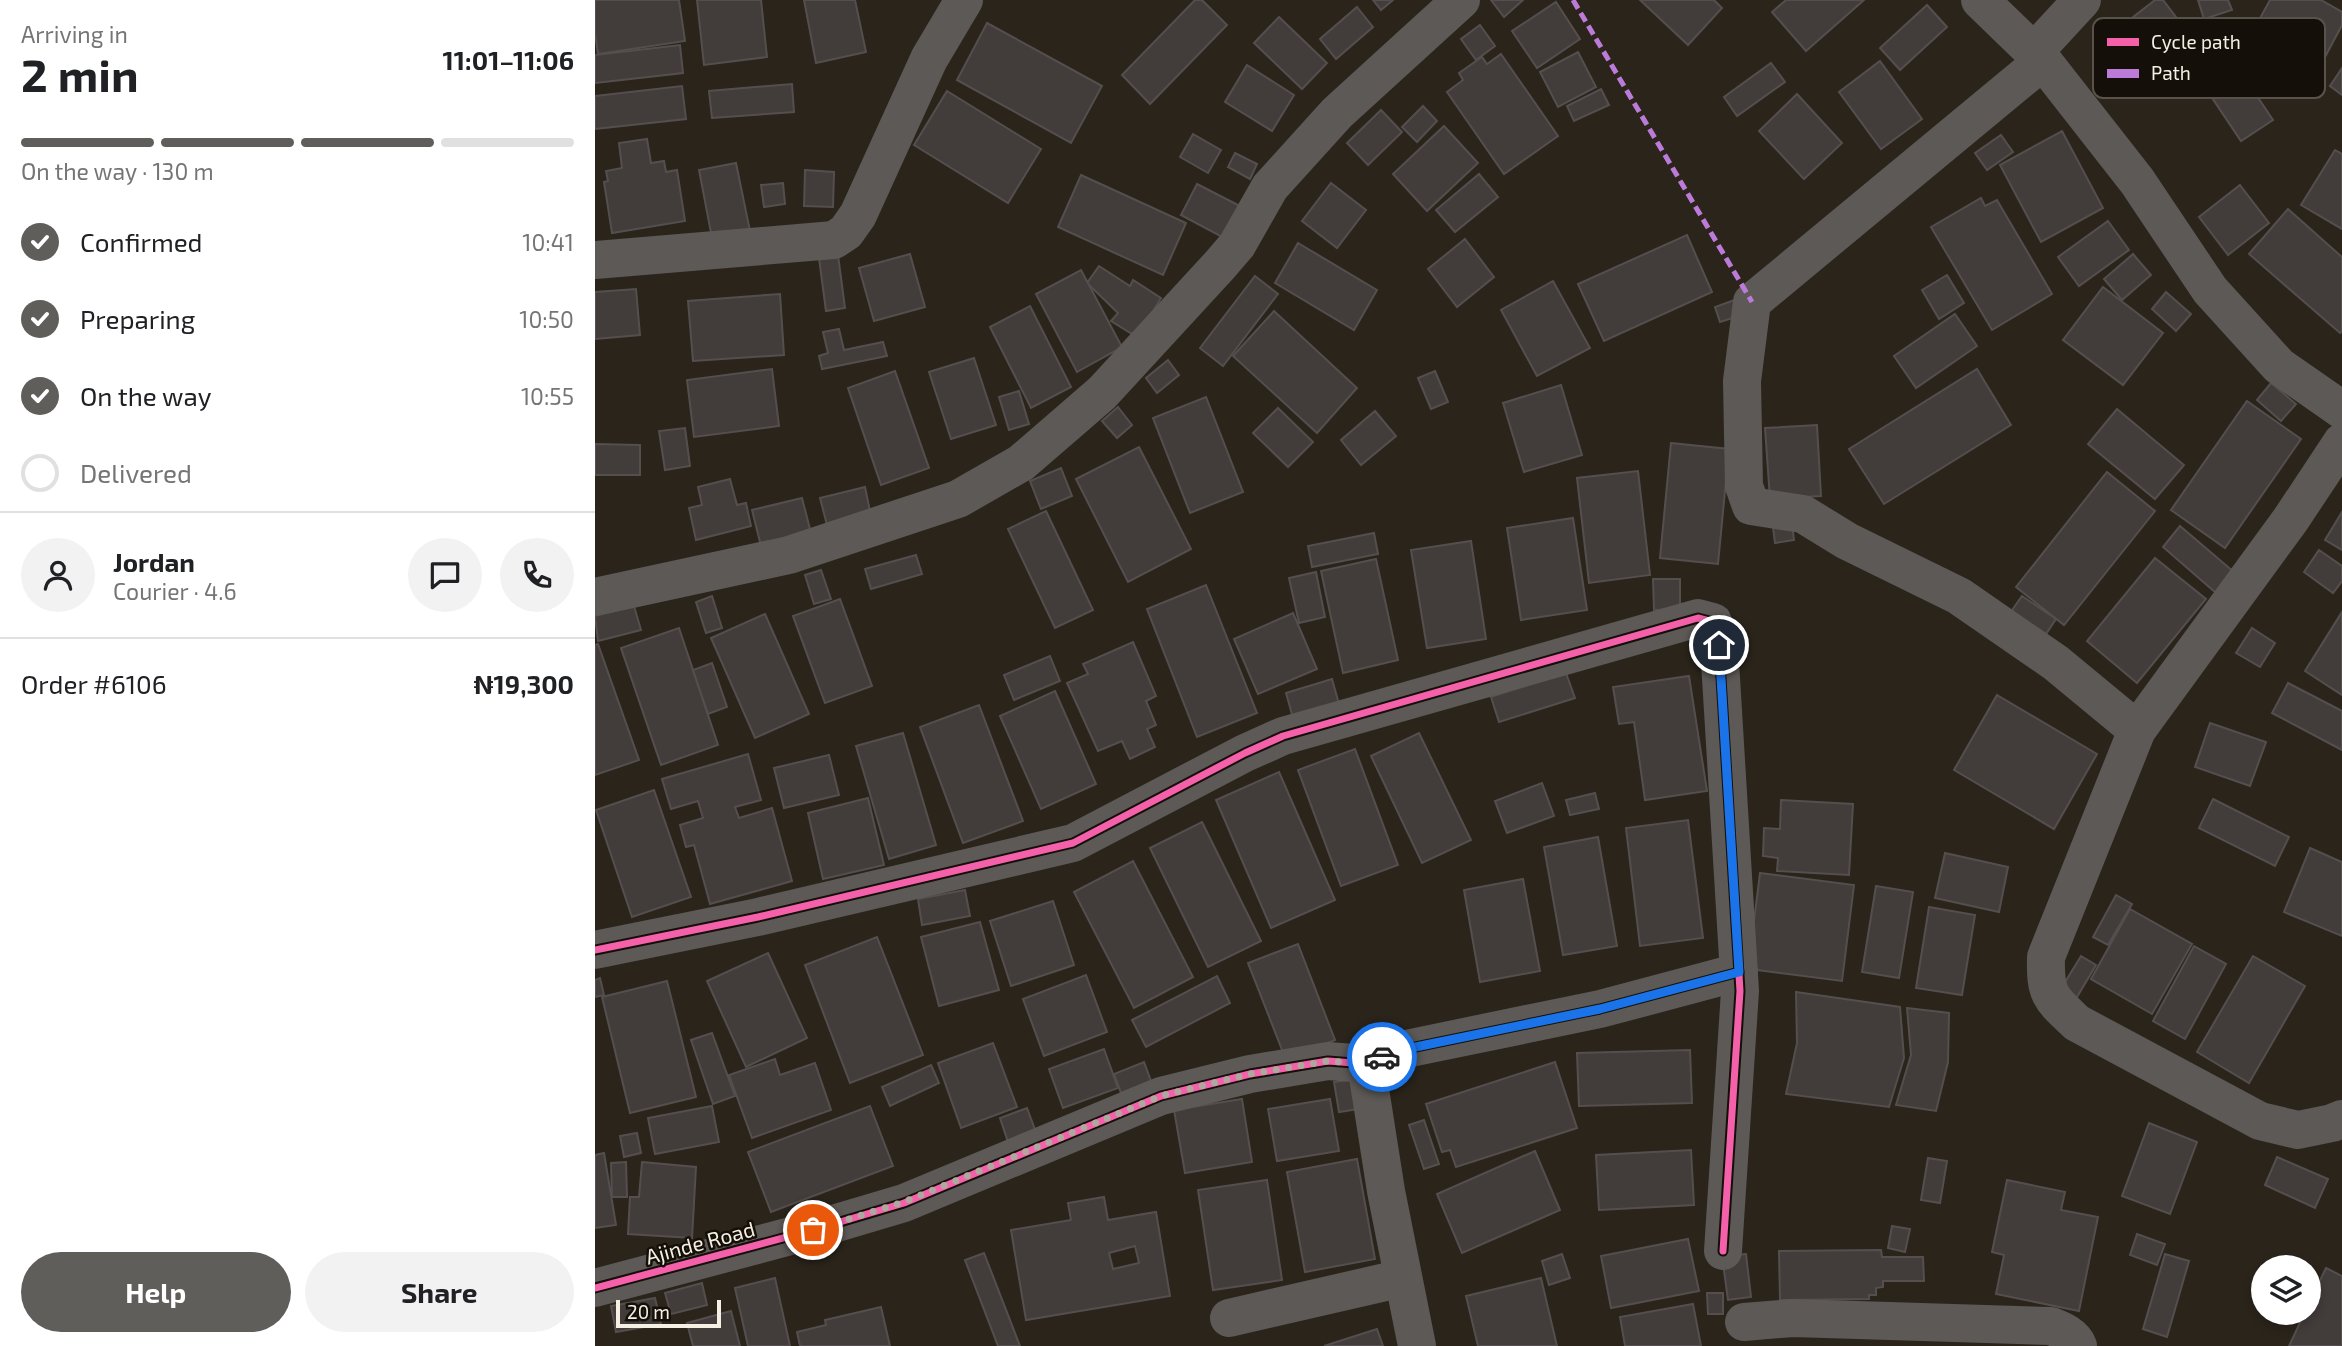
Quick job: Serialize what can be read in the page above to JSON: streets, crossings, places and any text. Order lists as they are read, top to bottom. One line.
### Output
{"streets":{"street":["Ajinde Road"]},"legend":["Cycle path","Path"],"scale_bar":"20 m","page":{"heading":["2 min","Arriving in","11:01–11:06"],"panel":["Jordan","Courier · 4.6","Order #6106","₦19,300"],"bar":"On the way · 130 m","list":[["Confirmed","10:41"],["Preparing","10:50"],["On the way","10:55"],"Delivered"],"buttons":["Help","Share"],"scale":"20 m"}}
